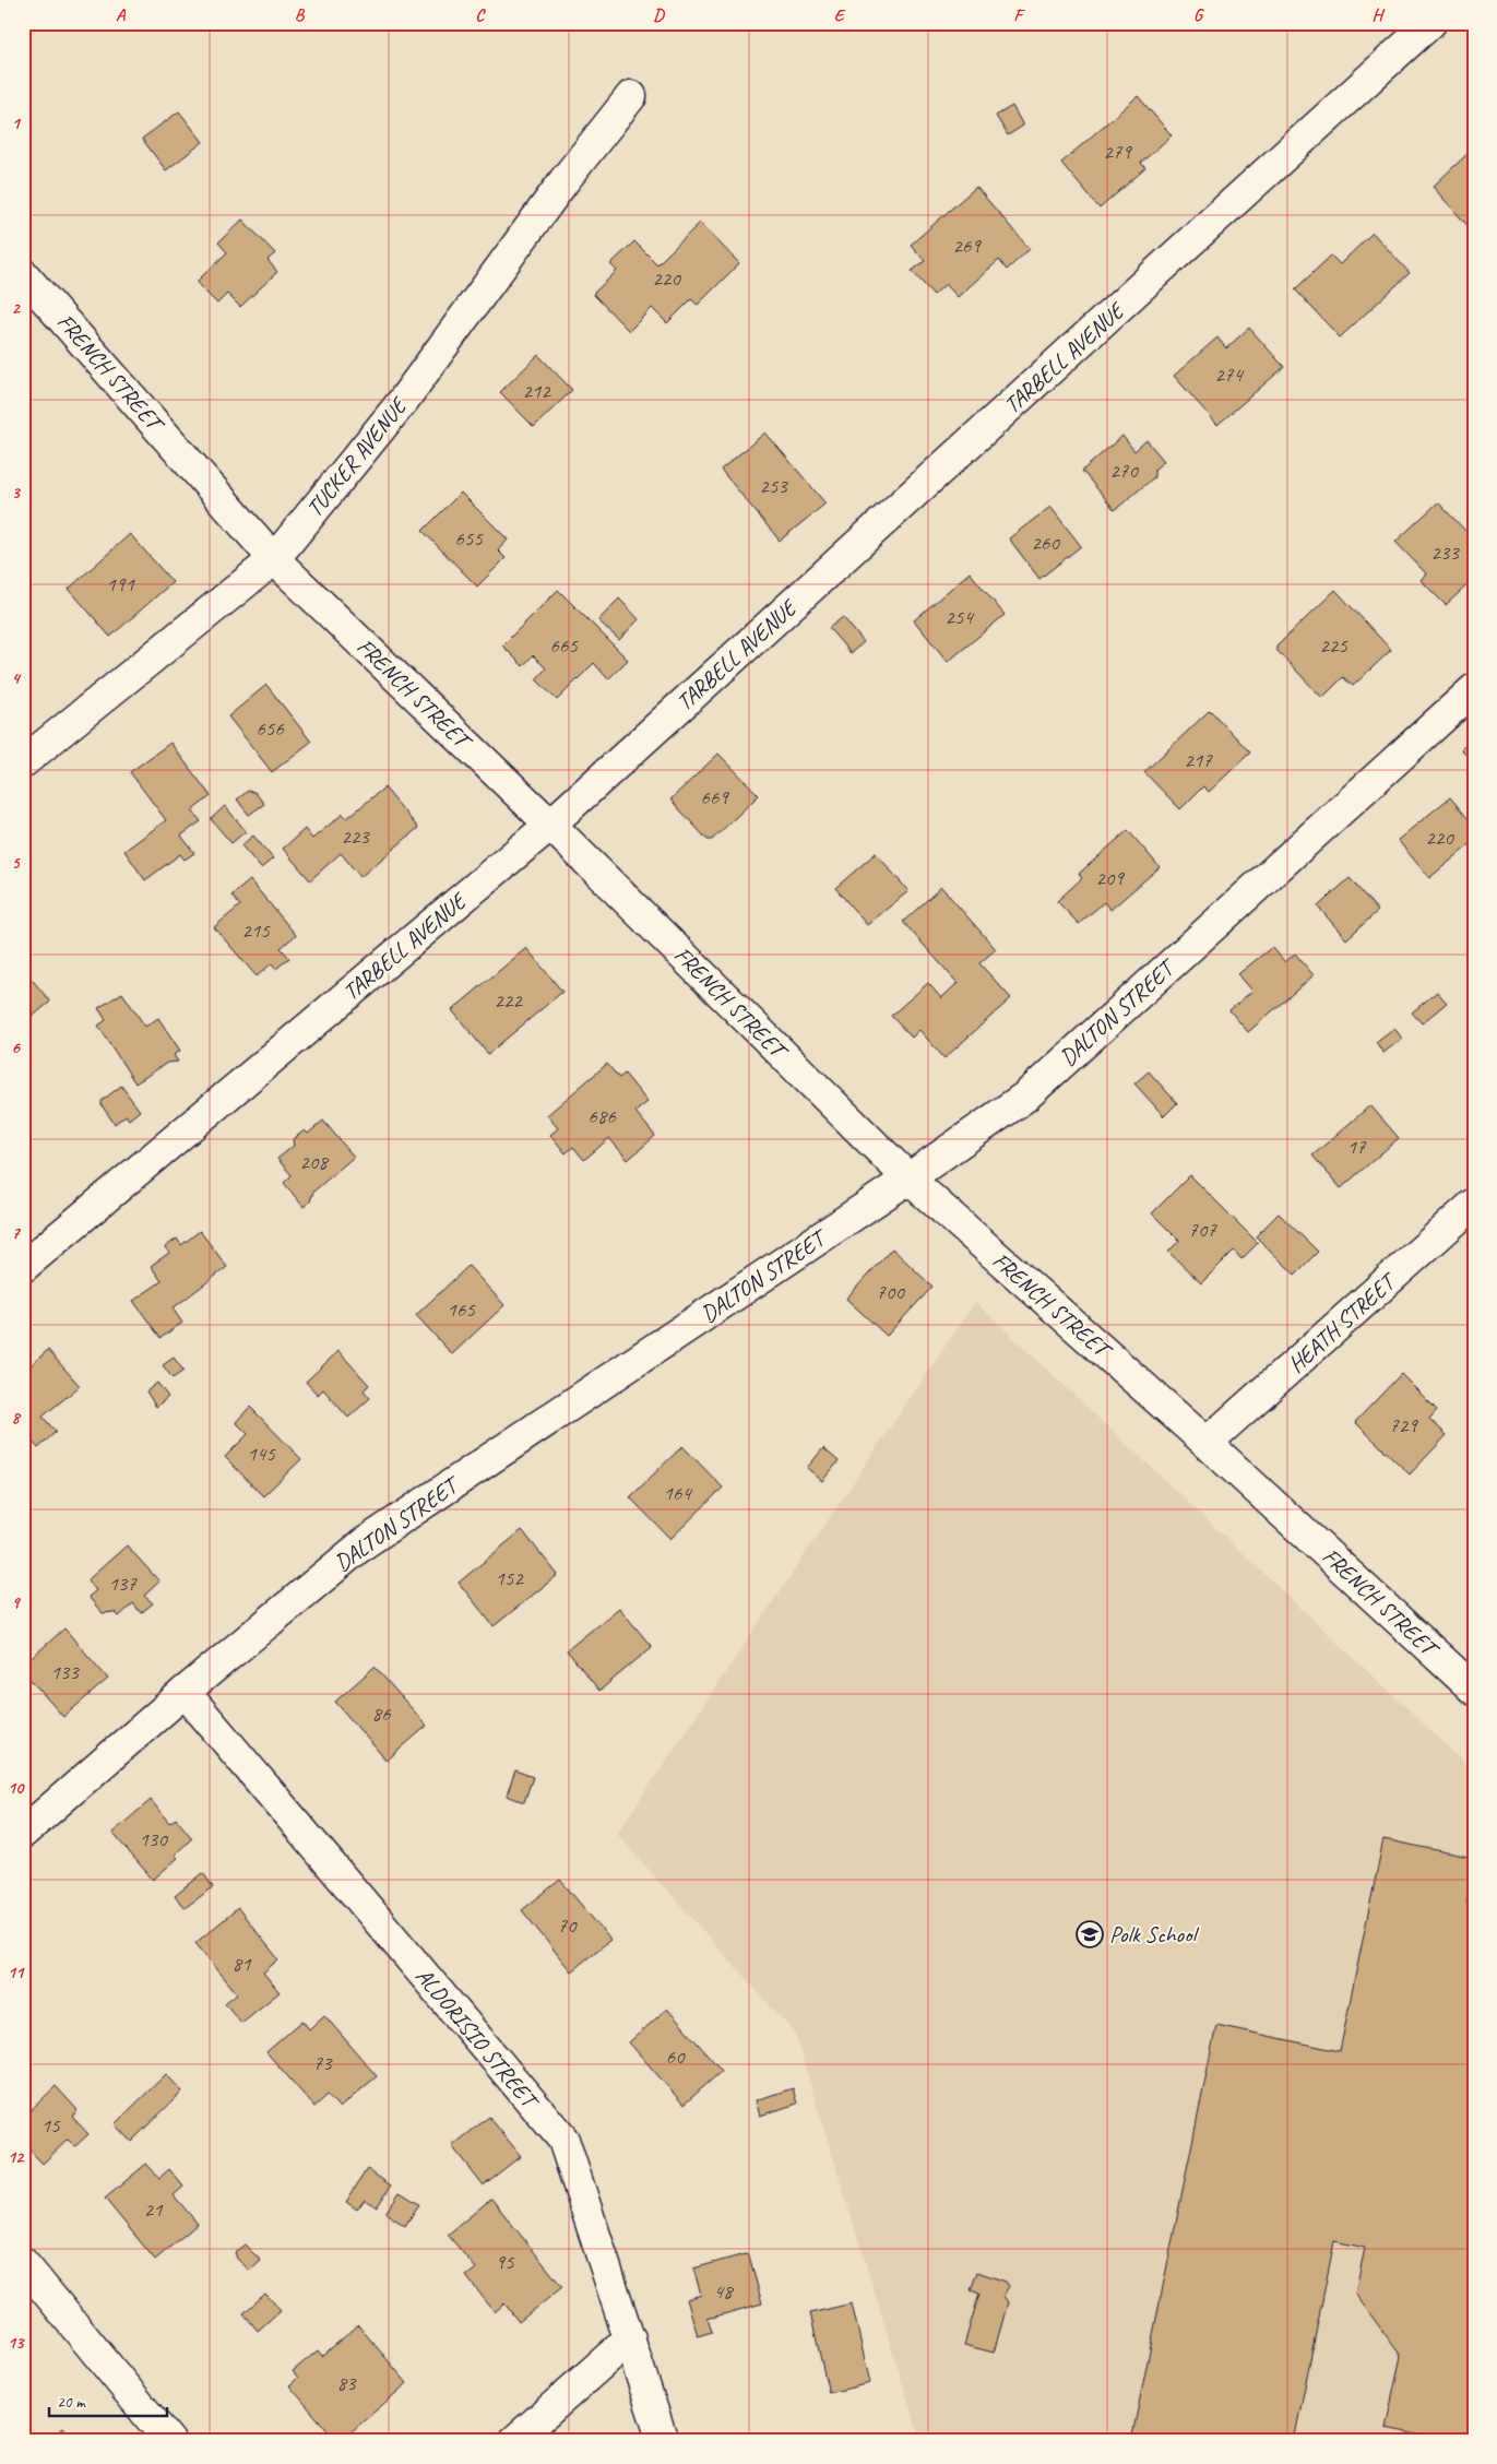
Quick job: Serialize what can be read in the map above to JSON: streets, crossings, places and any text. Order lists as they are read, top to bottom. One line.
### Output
{"streets":{"street":["TARBELL AVENUE","FRENCH STREET","TUCKER AVENUE","DALTON STREET","HEATH STREET","ALDORISIO STREET"]},"crossings":[["TARBELL AVENUE","FRENCH STREET"],["FRENCH STREET","TUCKER AVENUE"],["FRENCH STREET","DALTON STREET"],["FRENCH STREET","HEATH STREET"],["DALTON STREET","ALDORISIO STREET"]],"places":{"school or university":["Polk School"]},"house_numbers":["279","269","220","274","212","270","253","655","260","233","191","254","665","225","656","217","669","223","220","209","215","222","686","17","208","707","700","165","729","145","164","152","137","133","86","130","70","81","60","73","15","21","95","48","83"],"scale_bar":"20 m","grid":{"columns":["A","B","C","D","E","F","G","H"],"rows":["1","2","3","4","5","6","7","8","9","10","11","12","13"]}}
